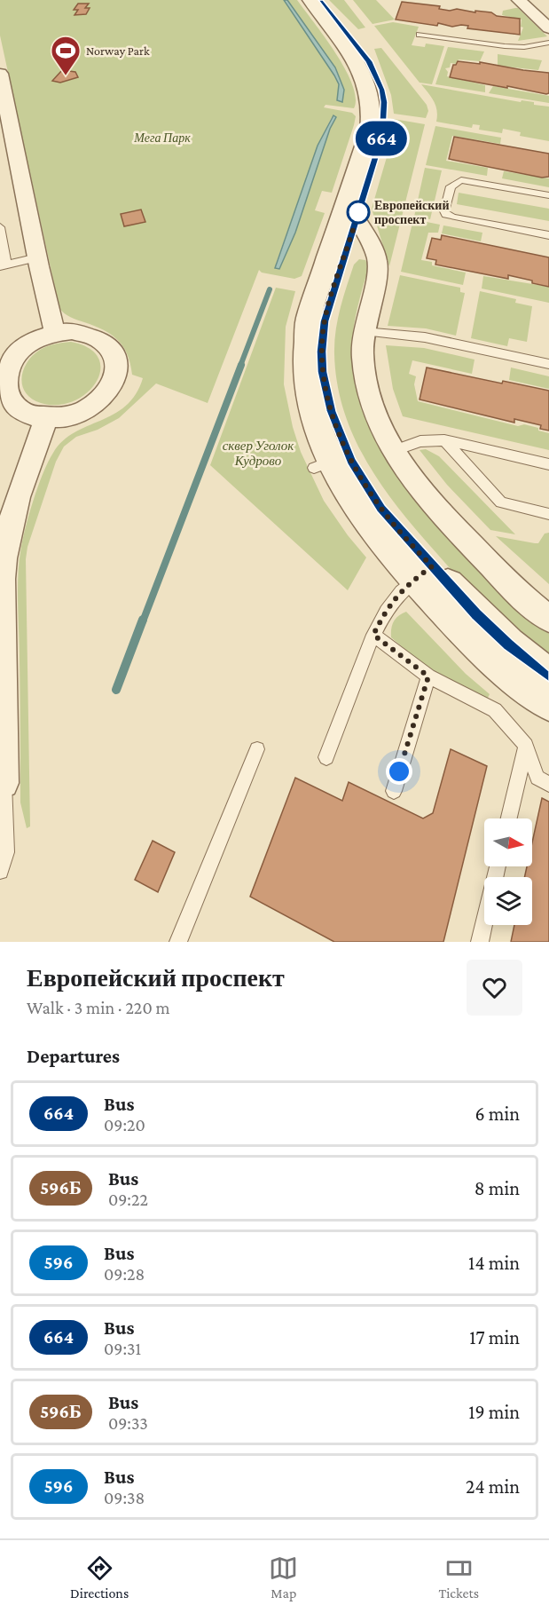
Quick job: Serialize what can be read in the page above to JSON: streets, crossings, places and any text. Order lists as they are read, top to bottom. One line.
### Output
{"parks":["Мега Парк","сквер Уголок Кудрово"],"places":{"sports":["Norway Park"],"other":["Европейский проспект"]},"lines":["bus line 664"],"north":"right","page":{"on_map":"664","heading":[["Европейский проспект","Walk · 3 min · 220 m"],"Departures"],"list":[{"mark":"664","name":"Bus","note":"09:20","value":"6 min"},{"mark":"596Б","name":"Bus","note":"09:22","value":"8 min"},{"mark":"596","name":"Bus","note":"09:28","value":"14 min"},{"mark":"664","name":"Bus","note":"09:31","value":"17 min"},{"mark":"596Б","name":"Bus","note":"09:33","value":"19 min"},{"mark":"596","name":"Bus","note":"09:38","value":"24 min"}],"tabs":["Directions","Map","Tickets"]}}
